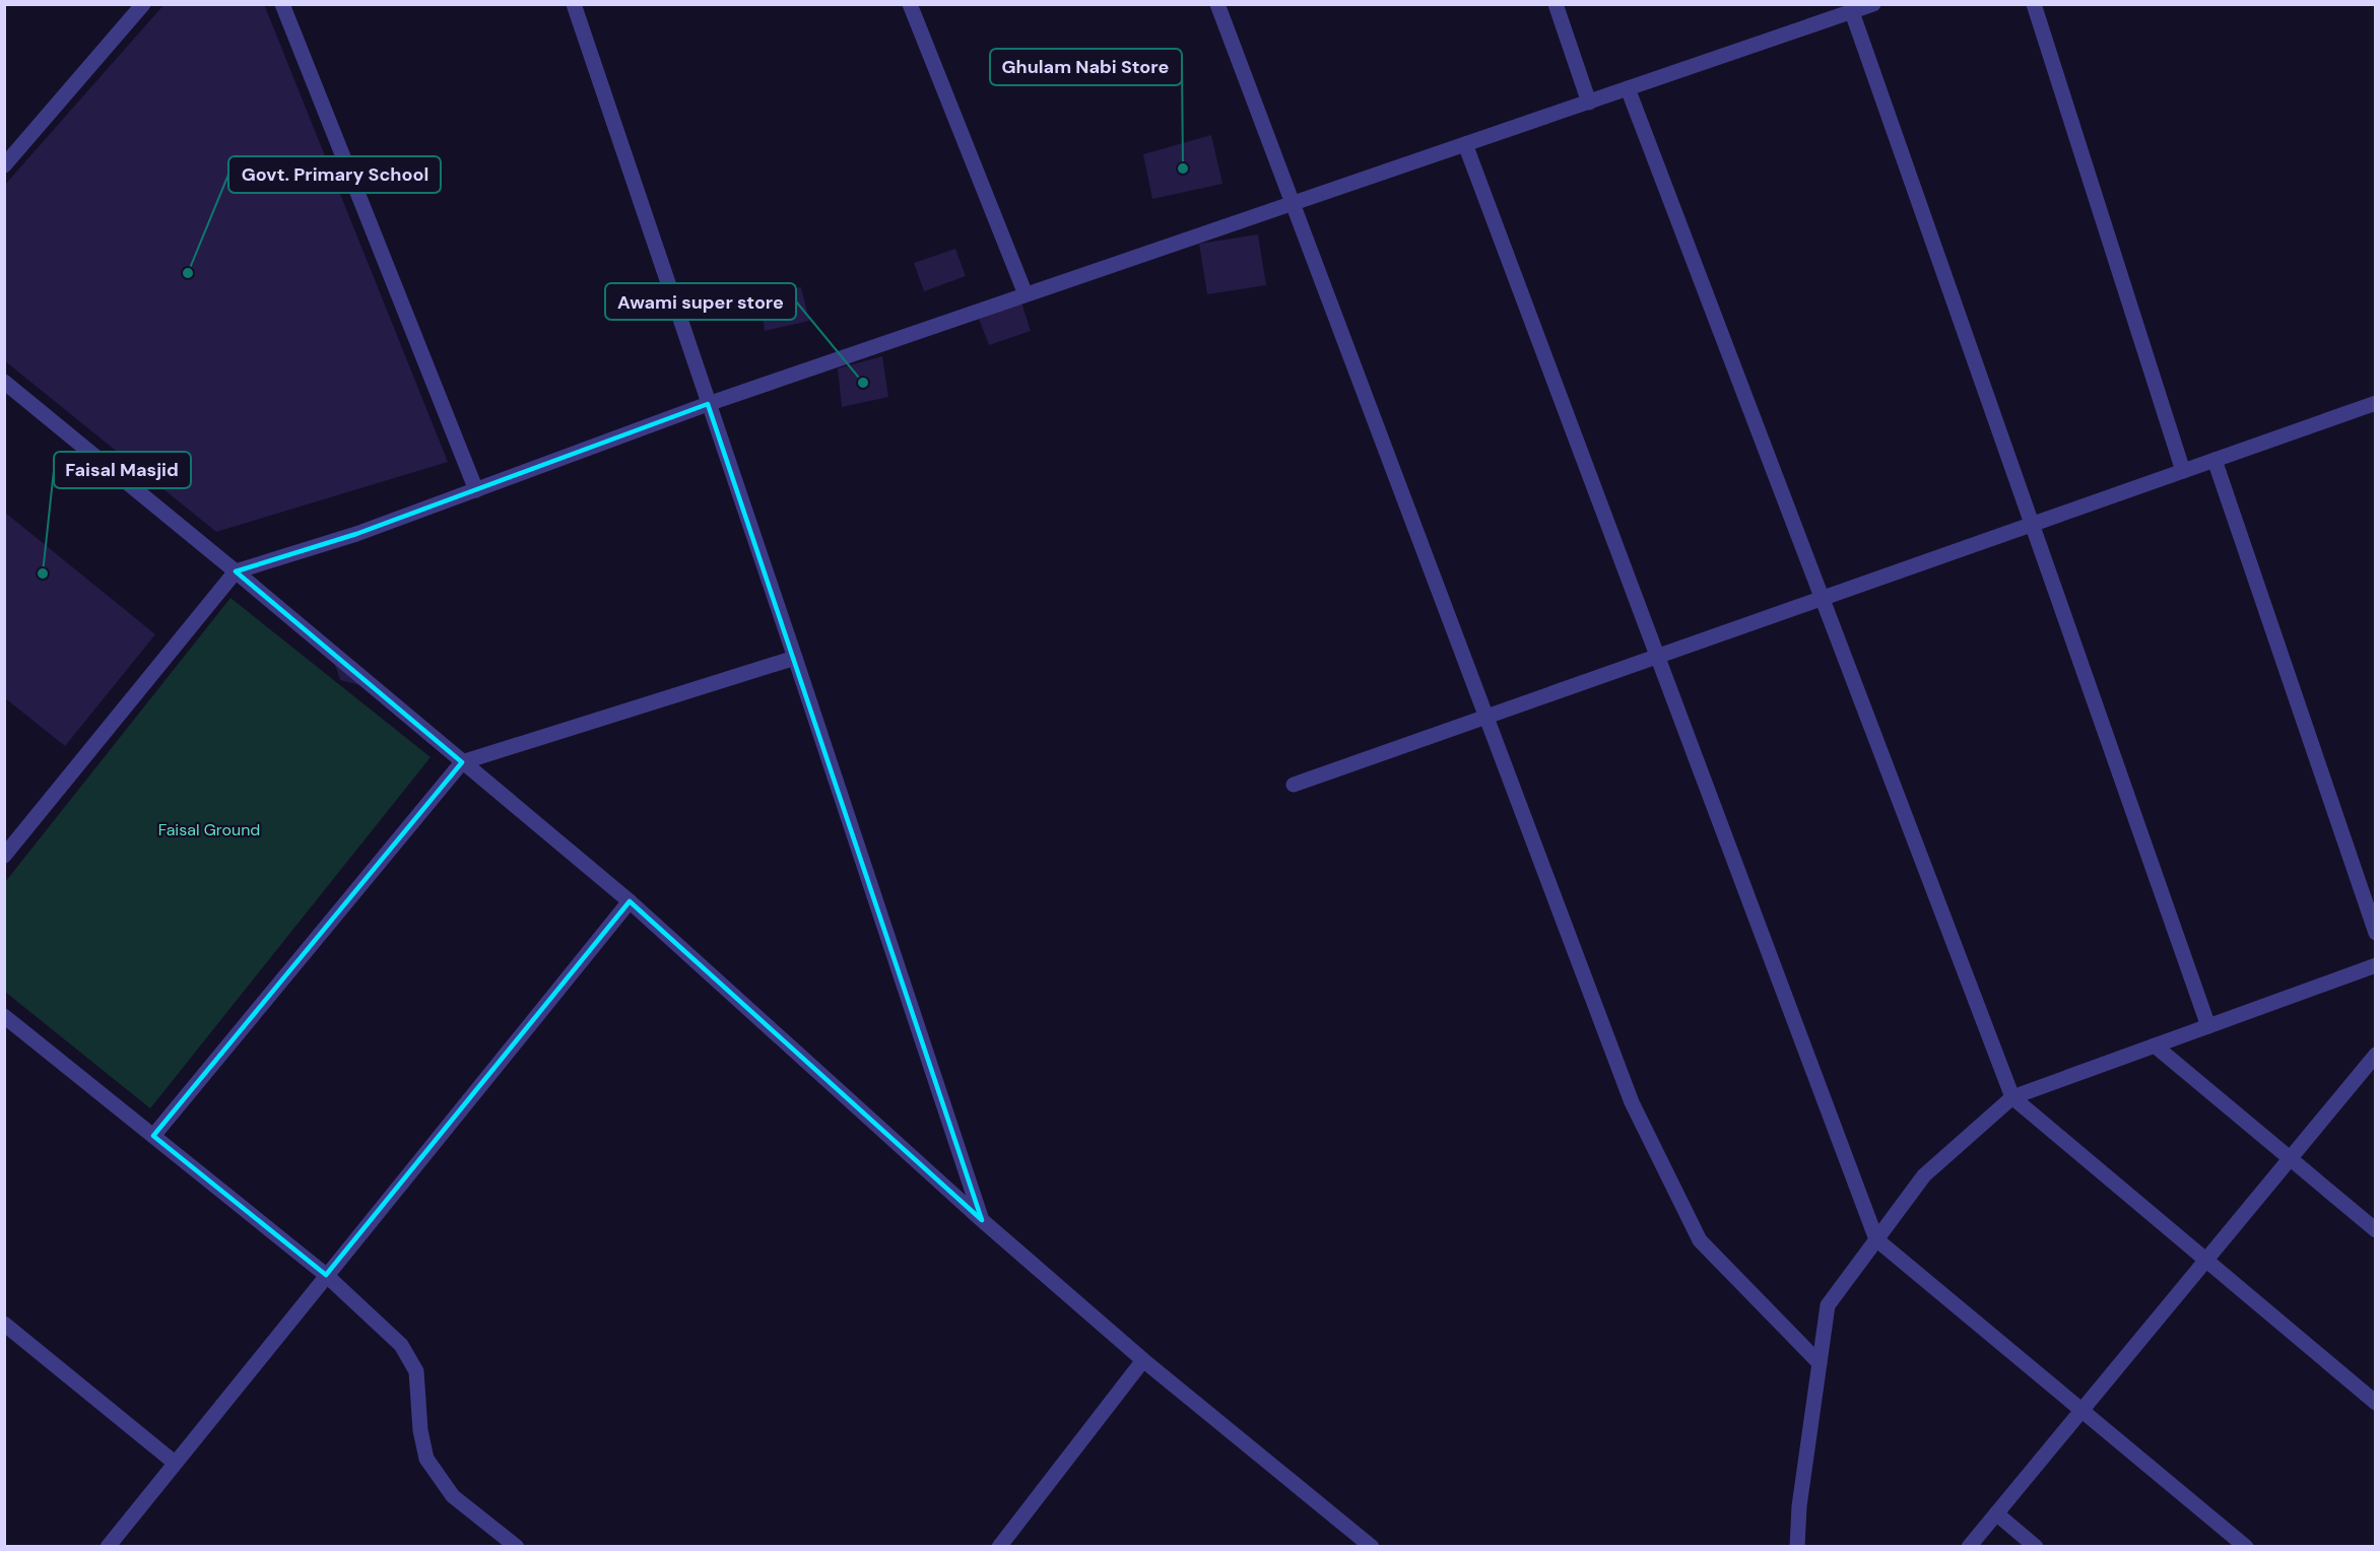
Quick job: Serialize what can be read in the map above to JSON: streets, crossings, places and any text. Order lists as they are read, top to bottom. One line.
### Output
{"parks":["Faisal Ground"],"places":["Ghulam Nabi Store","Govt. Primary School","Awami super store","Faisal Masjid"]}
